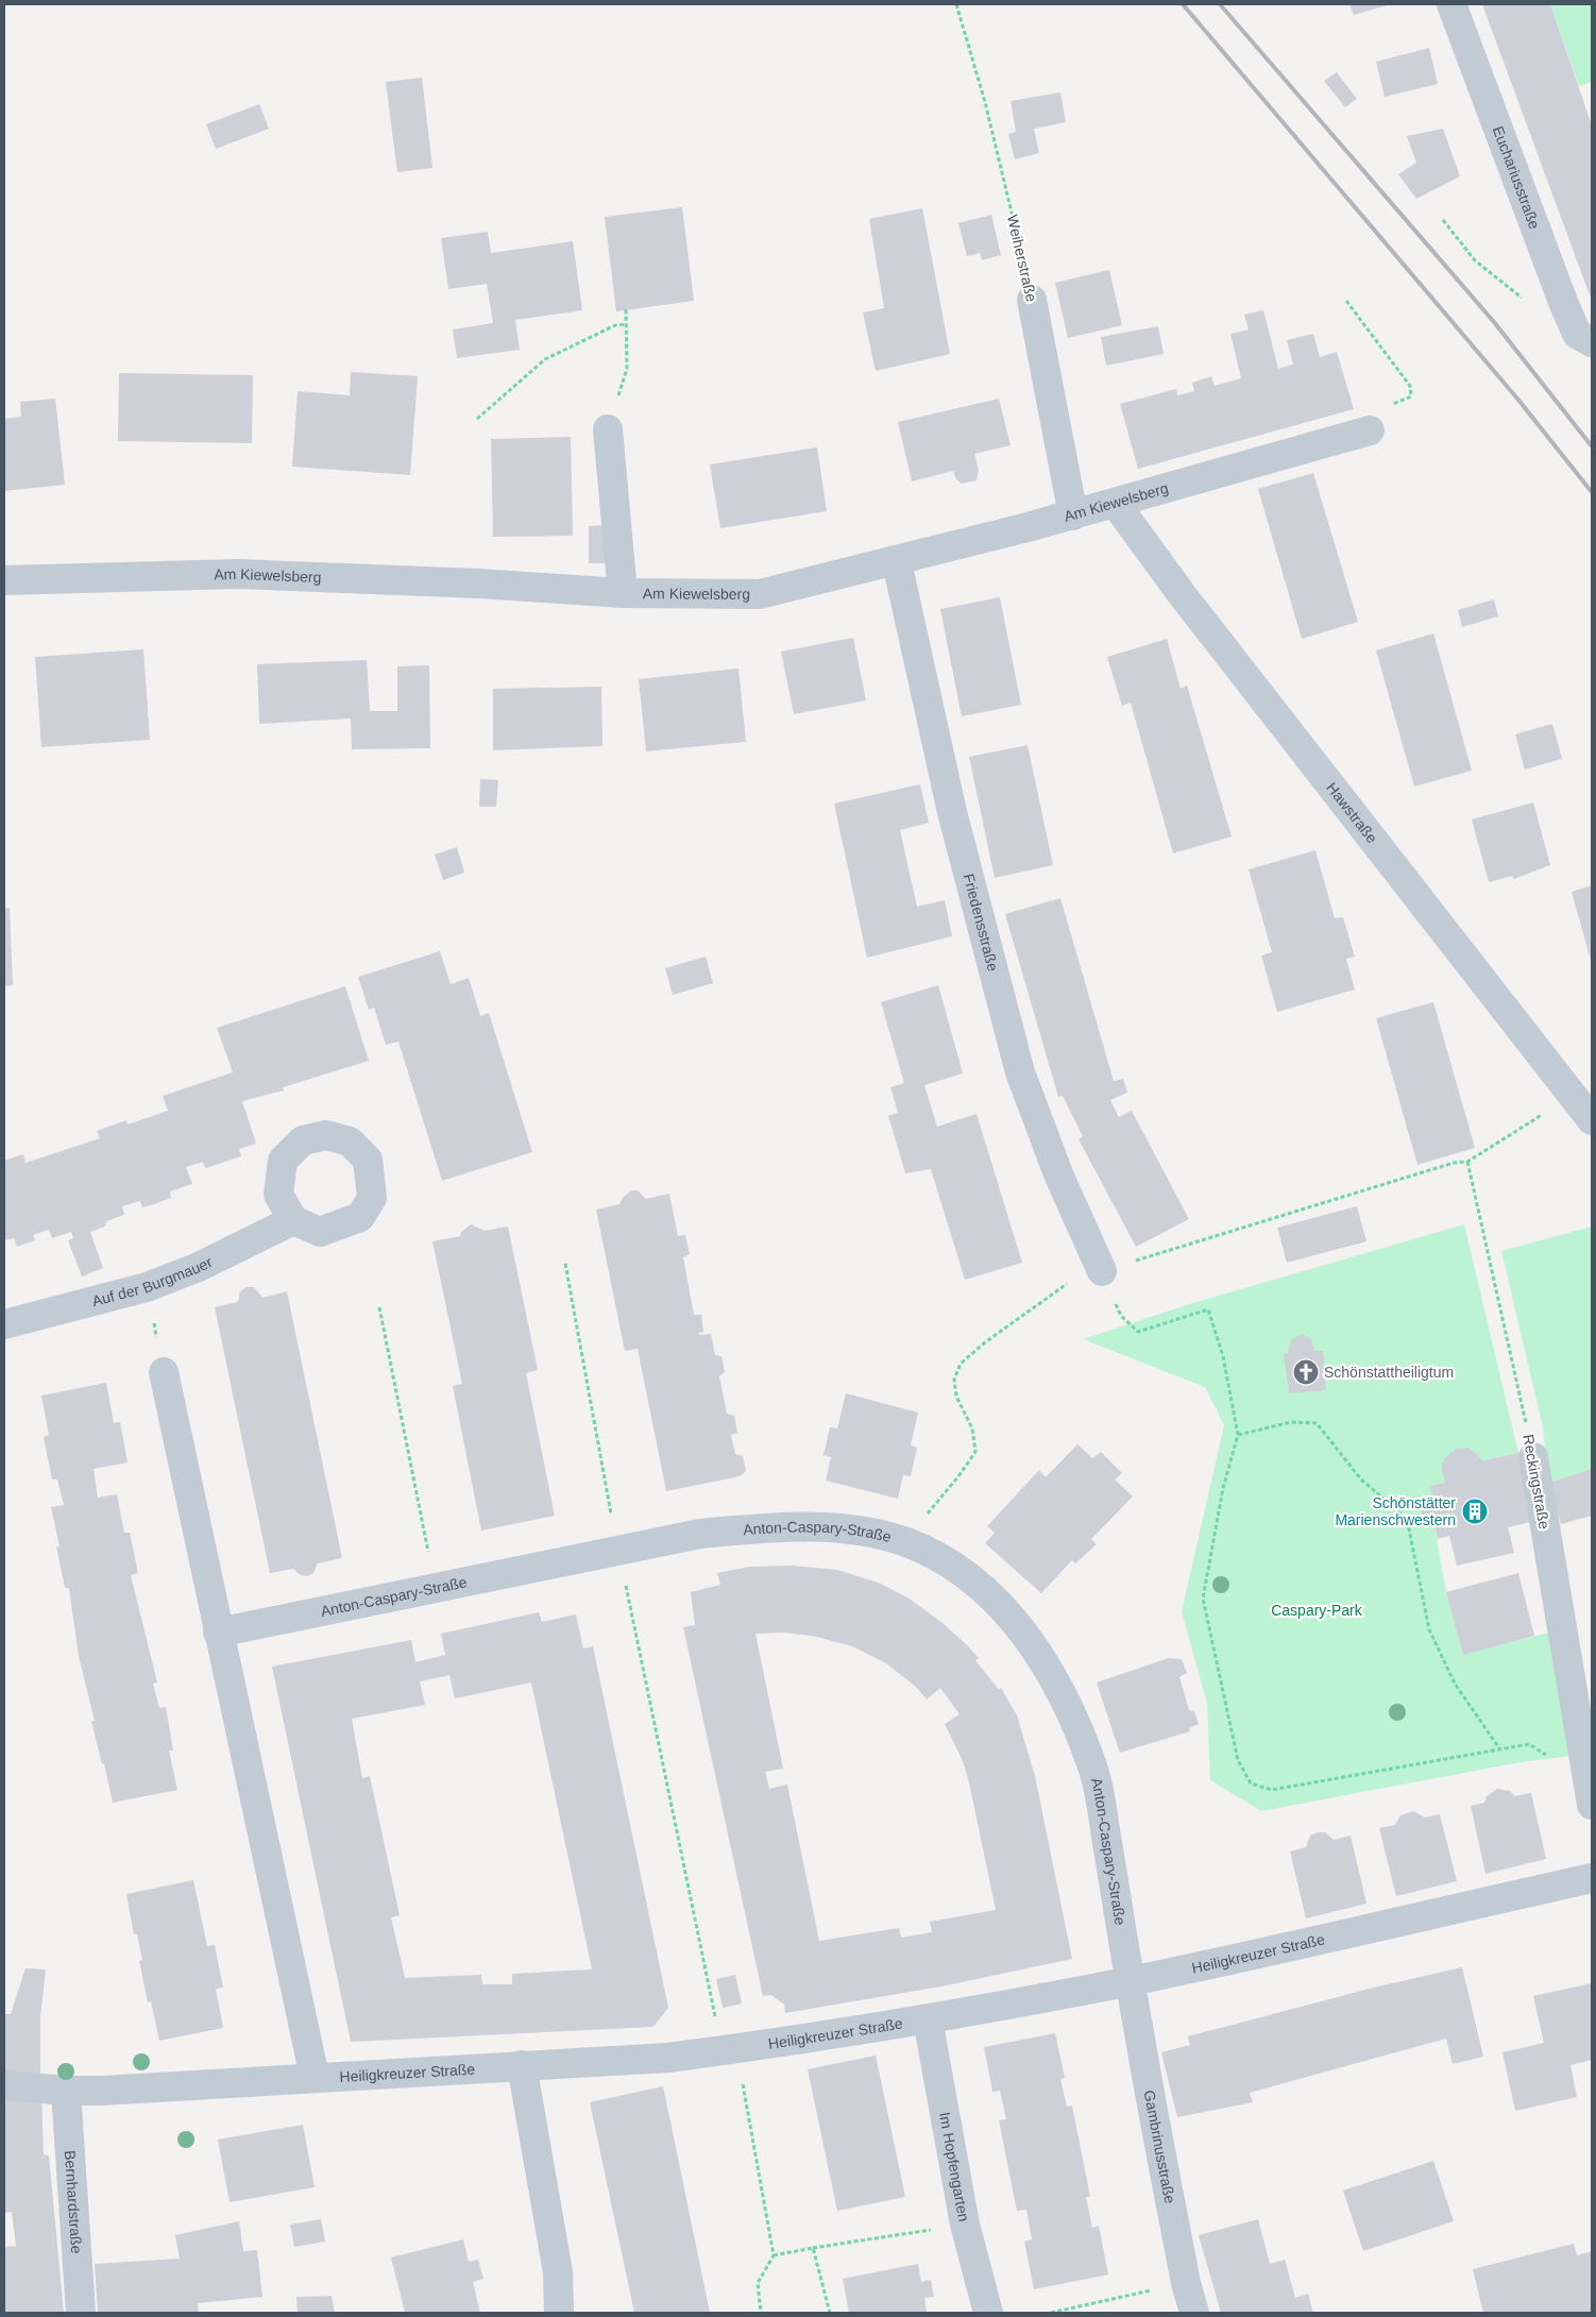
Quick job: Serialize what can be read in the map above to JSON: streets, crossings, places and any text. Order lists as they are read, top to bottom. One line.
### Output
{"streets":{"street":["Euchariusstraße","Weiherstraße","Am Kiewelsberg","Hawstraße","Friedensstraße","Auf der Burgmauer","Reckingstraße","Anton-Caspary-Straße","Heiligkreuzer Straße","Gambrinusstraße","Im Hopfengarten","Bernhardstraße"]},"crossings":[["Weiherstraße","Am Kiewelsberg"],["Am Kiewelsberg","Hawstraße"],["Am Kiewelsberg","Friedensstraße"],["Anton-Caspary-Straße","Heiligkreuzer Straße"],["Anton-Caspary-Straße","Gambrinusstraße"],["Heiligkreuzer Straße","Gambrinusstraße"],["Heiligkreuzer Straße","Im Hopfengarten"],["Heiligkreuzer Straße","Bernhardstraße"]],"parks":["Caspary-Park"],"places":{"church":["Schönstattheiligtum"],"building":["Schönstätter Marienschwestern"]}}
